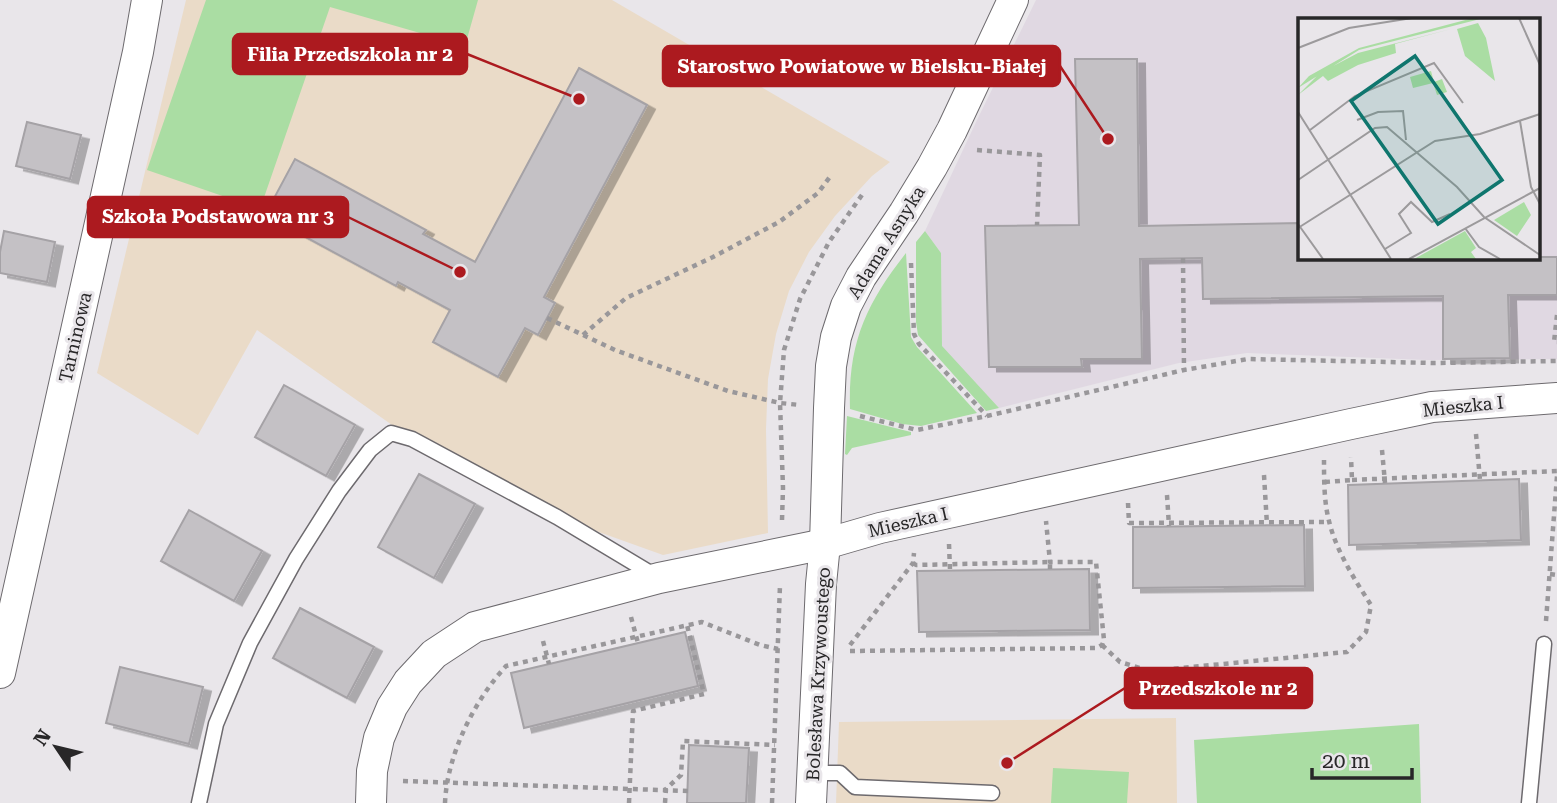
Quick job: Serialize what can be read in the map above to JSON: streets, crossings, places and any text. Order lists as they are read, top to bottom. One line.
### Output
{"streets":{"street":["Adama Asnyka","Tarninowa","Mieszka I","Bolesława Krzywoustego"]},"crossings":[["Adama Asnyka","Mieszka I"],["Adama Asnyka","Bolesława Krzywoustego"],["Mieszka I","Bolesława Krzywoustego"]],"places":["Filia Przedszkola nr 2","Starostwo Powiatowe w Bielsku-Białej","Szkoła Podstawowa nr 3","Przedszkole nr 2"],"scale_bar":"20 m","north":"top left"}
